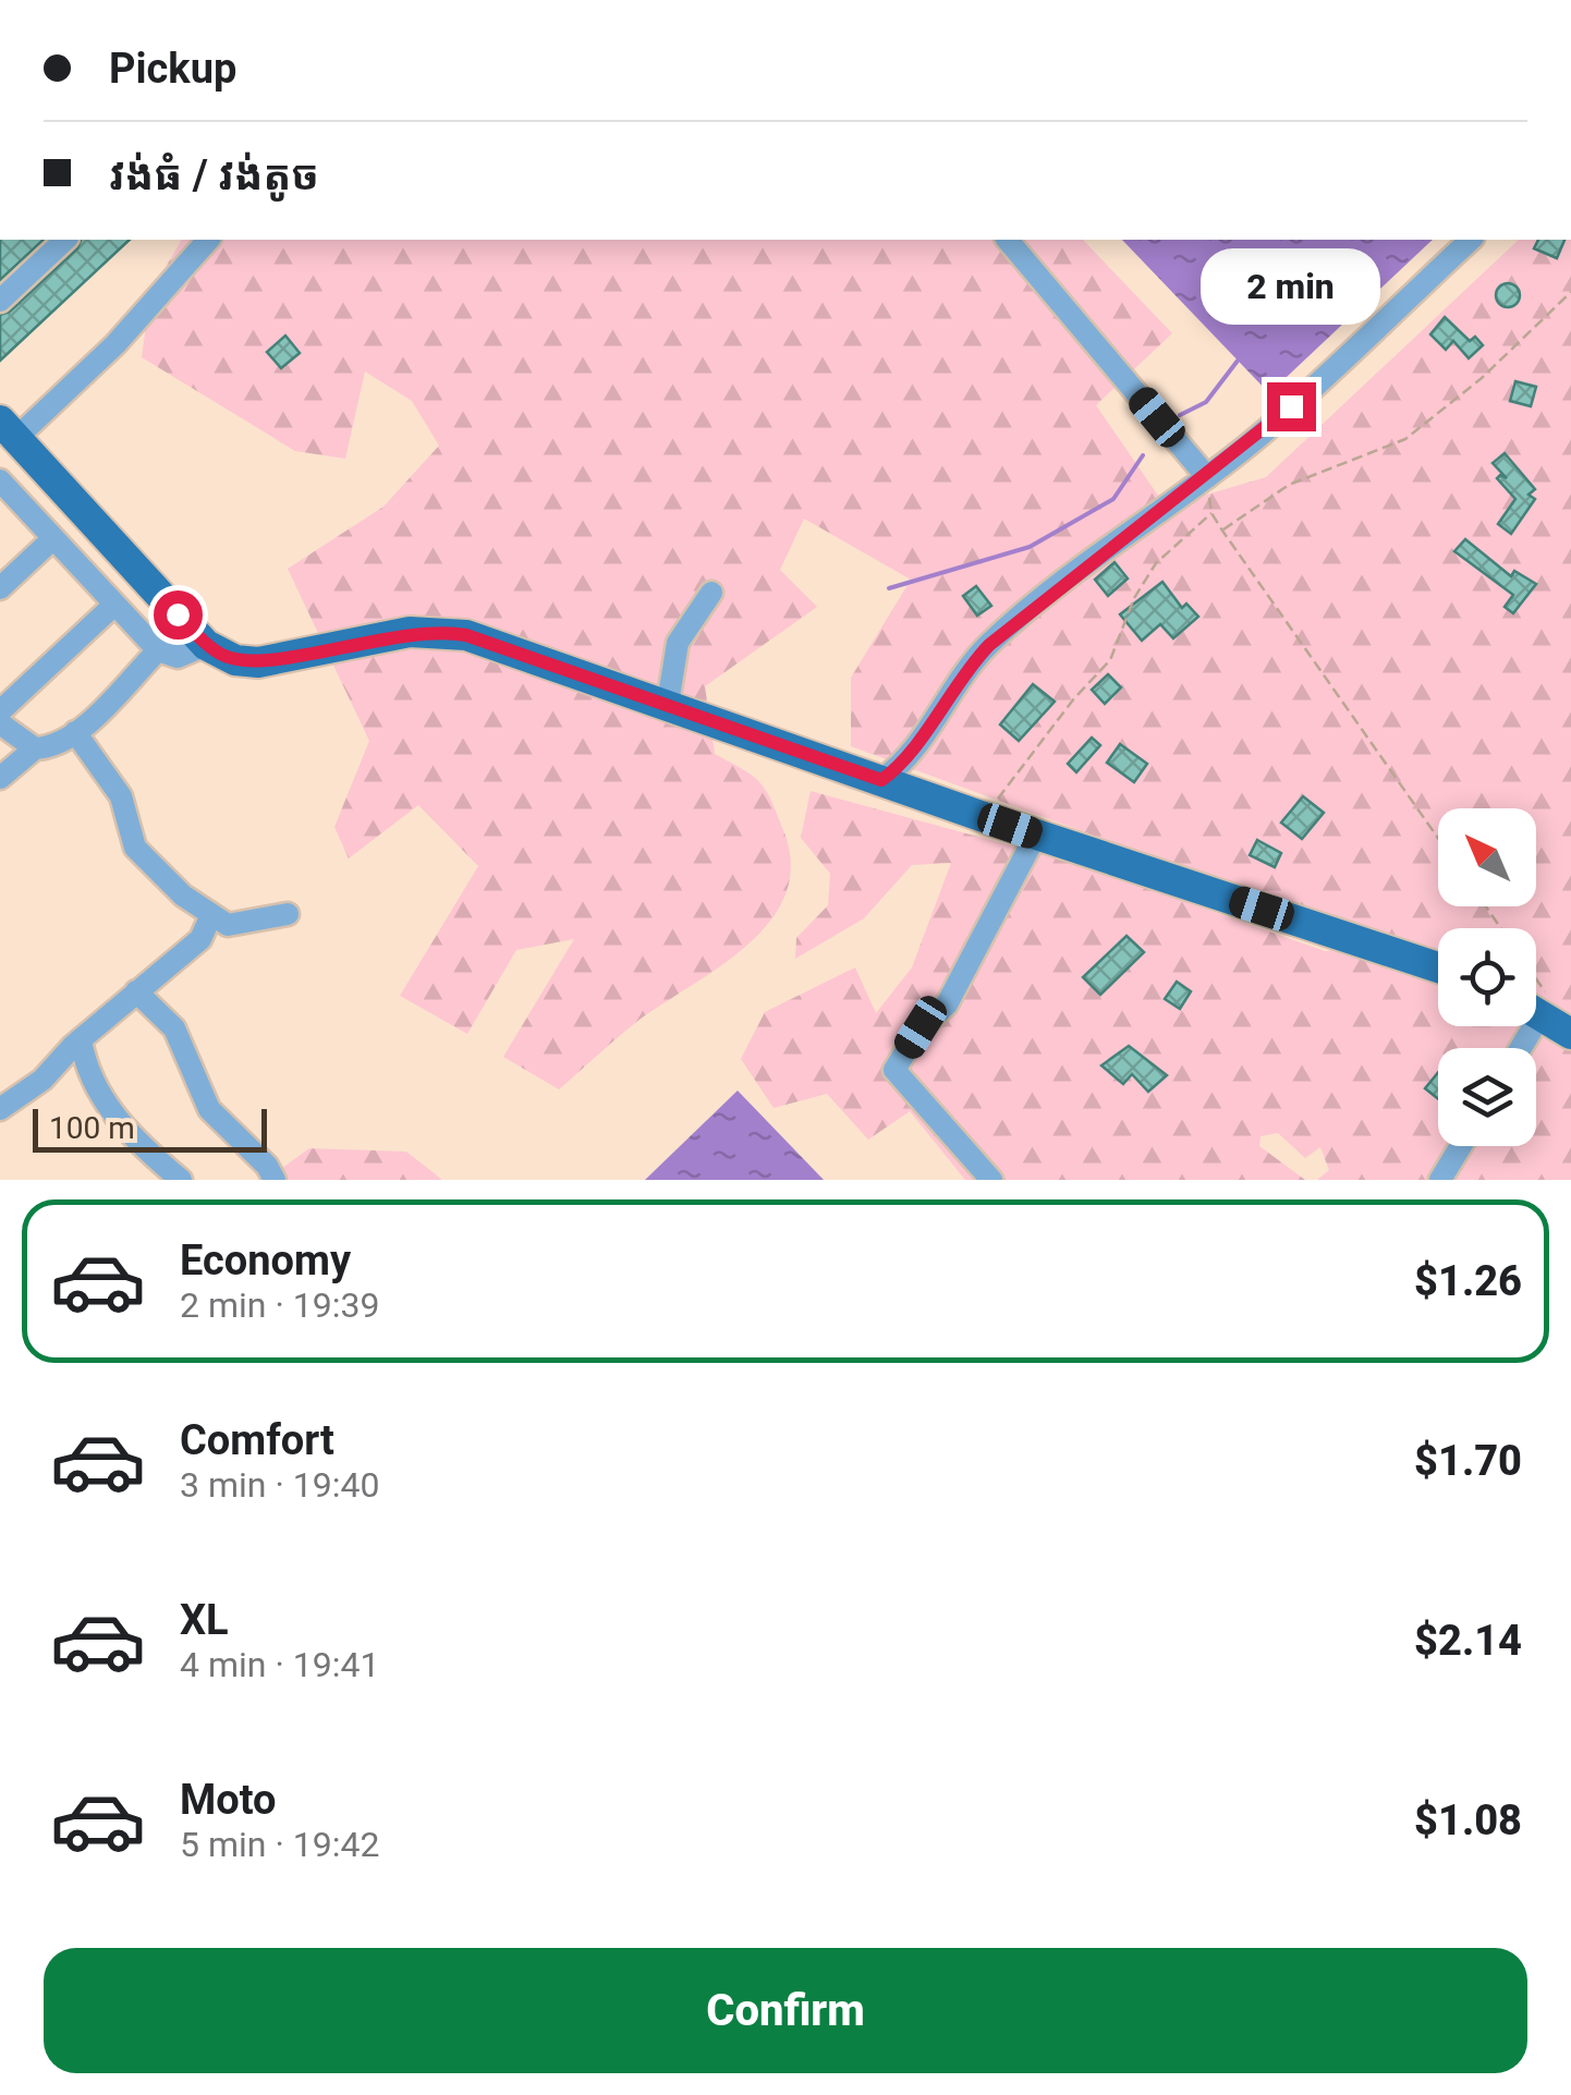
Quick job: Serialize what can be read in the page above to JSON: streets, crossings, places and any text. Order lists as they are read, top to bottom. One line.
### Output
{"scale_bar":"100 m","north":"top left","page":{"banner":["Pickup","វង់ធំ / វង់តូច"],"bubble":"2 min","scale":"100 m","list":[{"name":"Economy","note":"2 min · 19:39","value":"$1.26"},{"name":"Comfort","note":"3 min · 19:40","value":"$1.70"},{"name":"XL","note":"4 min · 19:41","value":"$2.14"},{"name":"Moto","note":"5 min · 19:42","value":"$1.08"}],"buttons":"Confirm"}}
